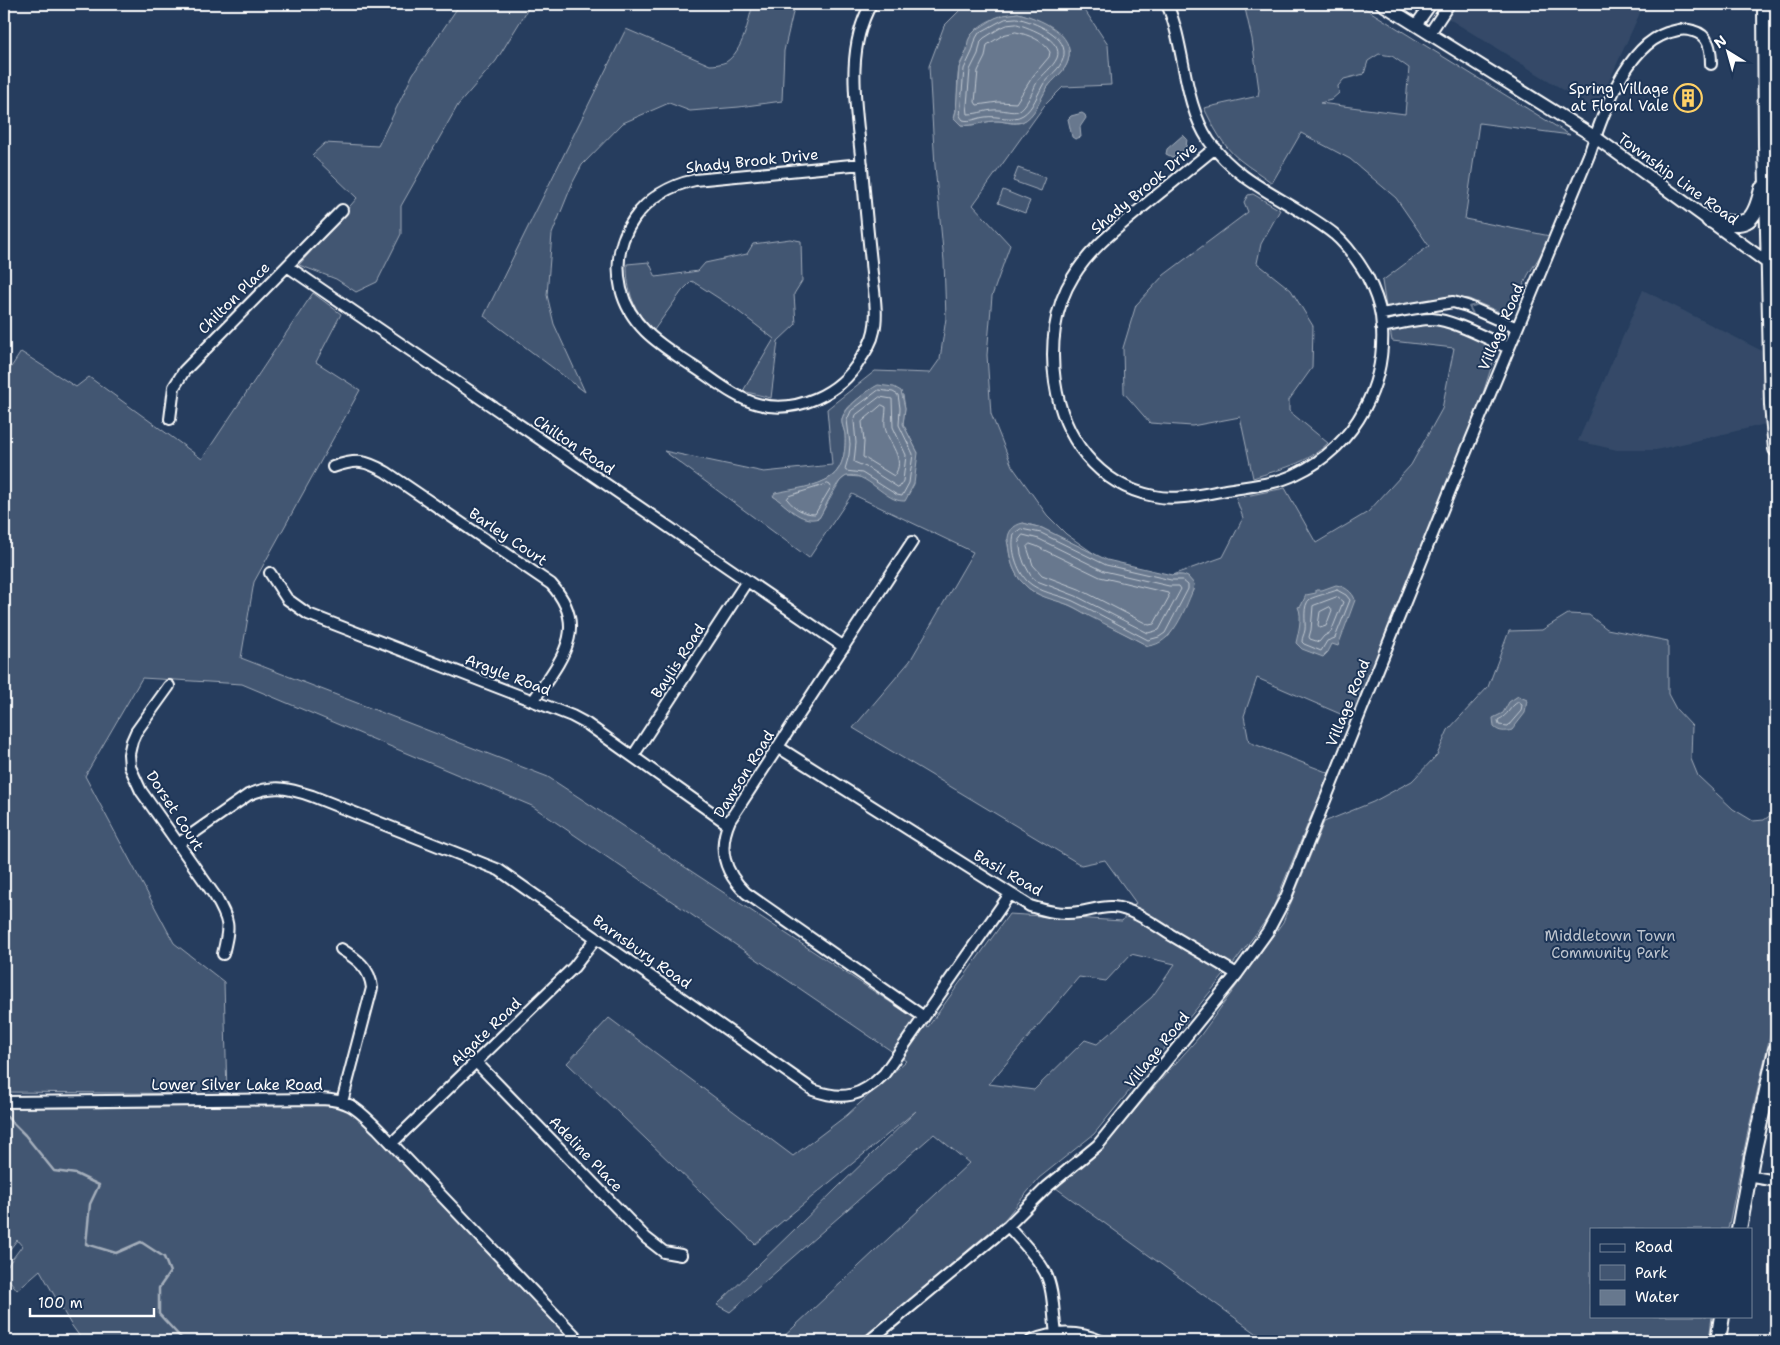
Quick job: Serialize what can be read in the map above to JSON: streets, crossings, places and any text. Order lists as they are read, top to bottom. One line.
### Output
{"streets":{"street":["Shady Brook Drive","Township Line Road","Chilton Place","Village Road","Chilton Road","Barley Court","Baylis Road","Argyle Road","Dawson Road","Dorset Court","Basil Road","Barnsbury Road","Algate Road","Lower Silver Lake Road","Adeline Place"]},"crossings":[["Township Line Road","Village Road"],["Chilton Place","Chilton Road"],["Village Road","Basil Road"],["Chilton Road","Baylis Road"],["Chilton Road","Dawson Road"],["Barley Court","Argyle Road"],["Baylis Road","Argyle Road"],["Argyle Road","Dawson Road"],["Dawson Road","Basil Road"],["Dawson Road","Barnsbury Road"],["Dorset Court","Barnsbury Road"],["Basil Road","Barnsbury Road"],["Barnsbury Road","Algate Road"],["Algate Road","Lower Silver Lake Road"],["Algate Road","Adeline Place"]],"parks":["Middletown Town Community Park"],"places":{"building":["Spring Village at Floral Vale"]},"legend":["Road","Park","Water"],"scale_bar":"100 m","north":"top left"}
